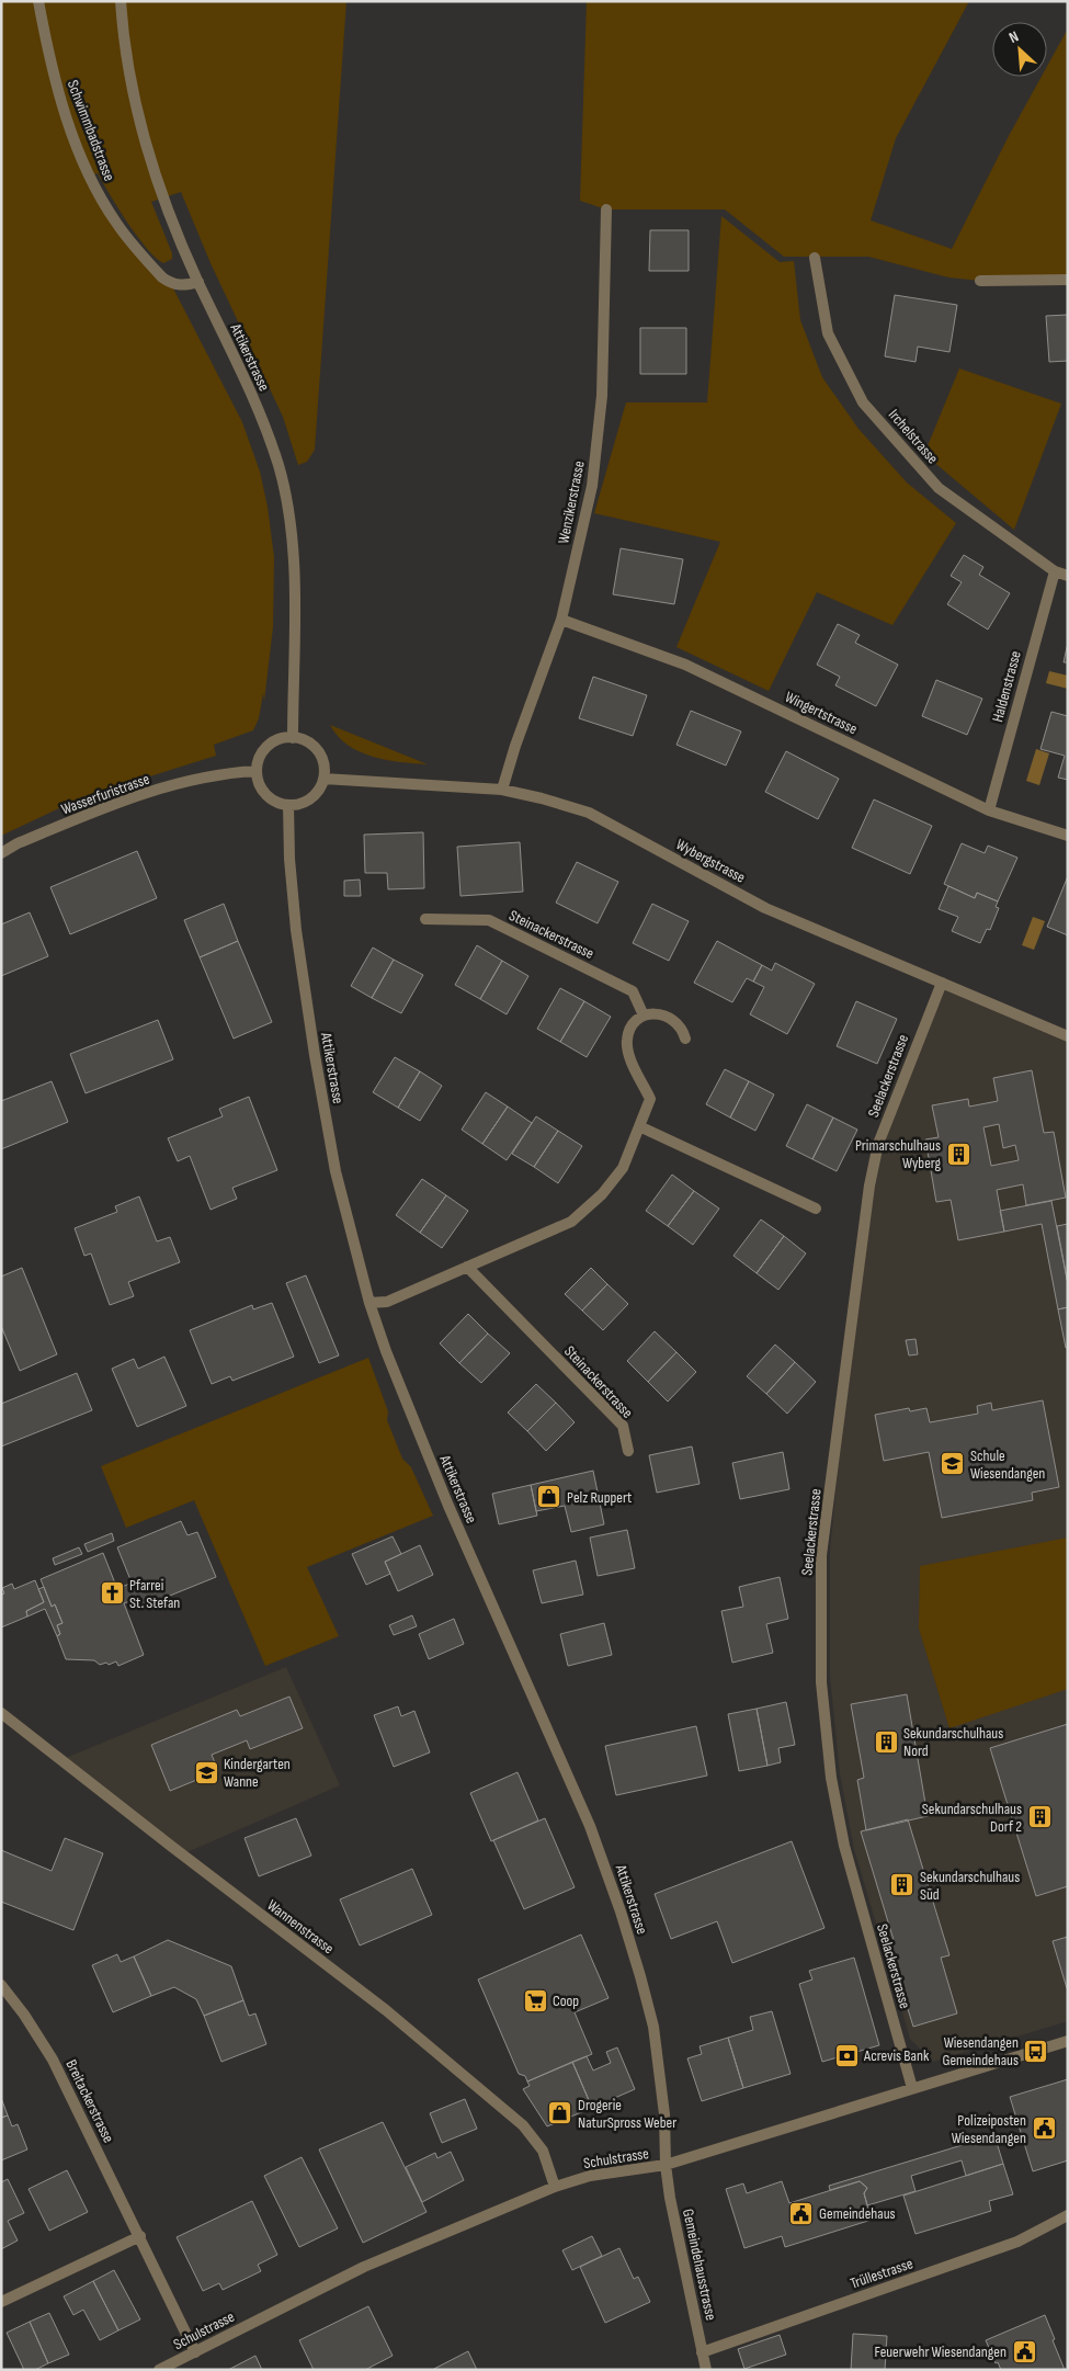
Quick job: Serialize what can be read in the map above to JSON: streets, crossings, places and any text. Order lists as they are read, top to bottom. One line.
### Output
{"streets":{"street":["Schwimmbadstrasse","Attikerstrasse","Irchelstrasse","Wenzikerstrasse","Haldenstrasse","Wingertstrasse","Wasserfuristrasse","Wybergstrasse","Steinackerstrasse","Seelackerstrasse","Wannenstrasse","Breitackerstrasse","Schulstrasse","Gemeindehausstrasse","Trüllestrasse"]},"crossings":[["Schwimmbadstrasse","Attikerstrasse"],["Attikerstrasse","Wasserfuristrasse"],["Attikerstrasse","Wybergstrasse"],["Attikerstrasse","Schulstrasse"],["Attikerstrasse","Gemeindehausstrasse"],["Irchelstrasse","Haldenstrasse"],["Wenzikerstrasse","Wingertstrasse"],["Wenzikerstrasse","Wybergstrasse"],["Haldenstrasse","Wingertstrasse"],["Wasserfuristrasse","Wybergstrasse"],["Wybergstrasse","Seelackerstrasse"],["Seelackerstrasse","Schulstrasse"],["Wannenstrasse","Schulstrasse"],["Breitackerstrasse","Schulstrasse"],["Schulstrasse","Gemeindehausstrasse"],["Gemeindehausstrasse","Trüllestrasse"]],"places":{"building":["Primarschulhaus Wyberg","Sekundarschulhaus Nord","Sekundarschulhaus Dorf 2","Sekundarschulhaus Süd"],"school or university":["Schule Wiesendangen","Kindergarten Wanne"],"shop":["Pelz Ruppert","Drogerie NaturSpross Weber"],"church":["Pfarrei St. Stefan"],"supermarket":["Coop"],"bus stop":["Wiesendangen Gemeindehaus"],"bank":["Acrevis Bank"],"public building":["Polizeiposten Wiesendangen","Gemeindehaus","Feuerwehr Wiesendangen"]},"north":"top left"}
